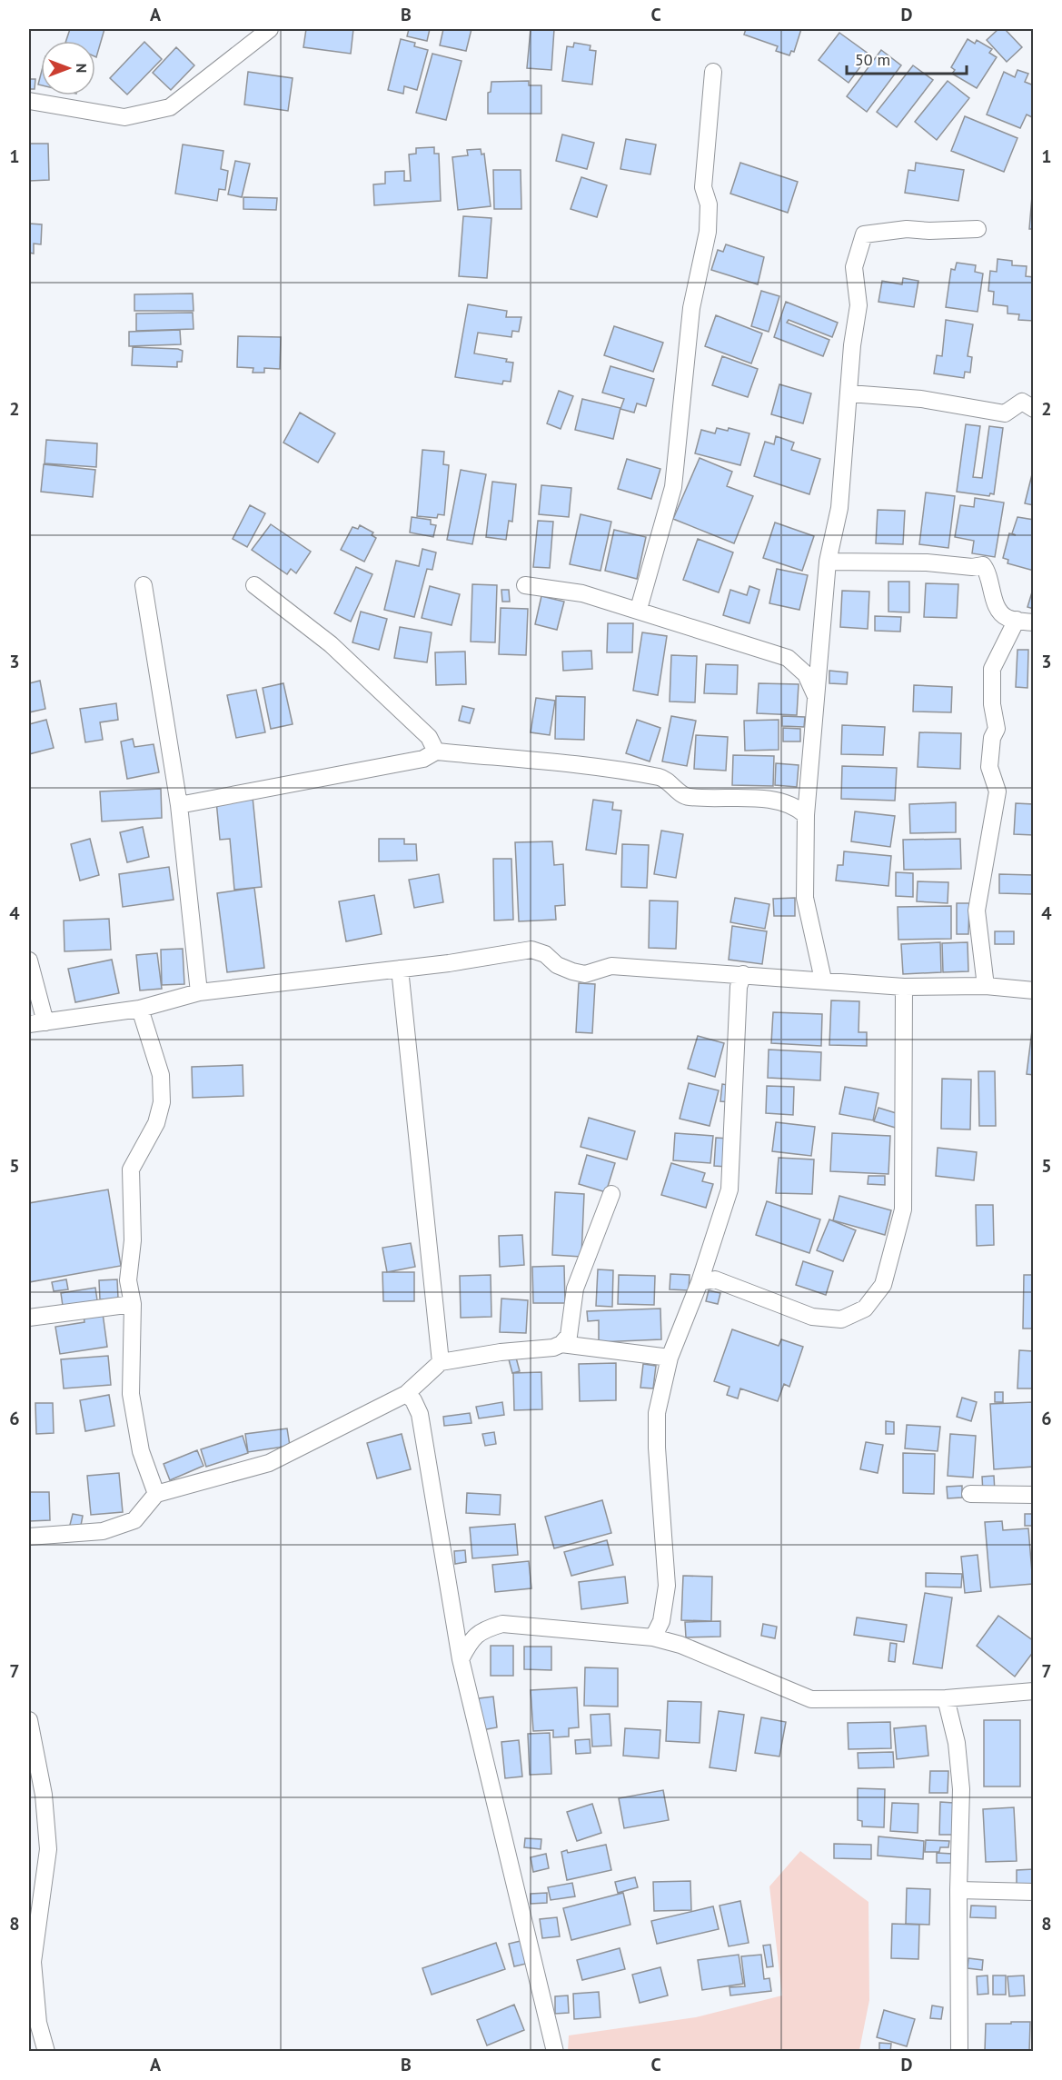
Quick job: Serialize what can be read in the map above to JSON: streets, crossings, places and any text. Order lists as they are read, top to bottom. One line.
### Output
{"scale_bar":"50 m","north":"right","grid":{"columns":["A","B","C","D"],"rows":["1","2","3","4","5","6","7","8"]}}
